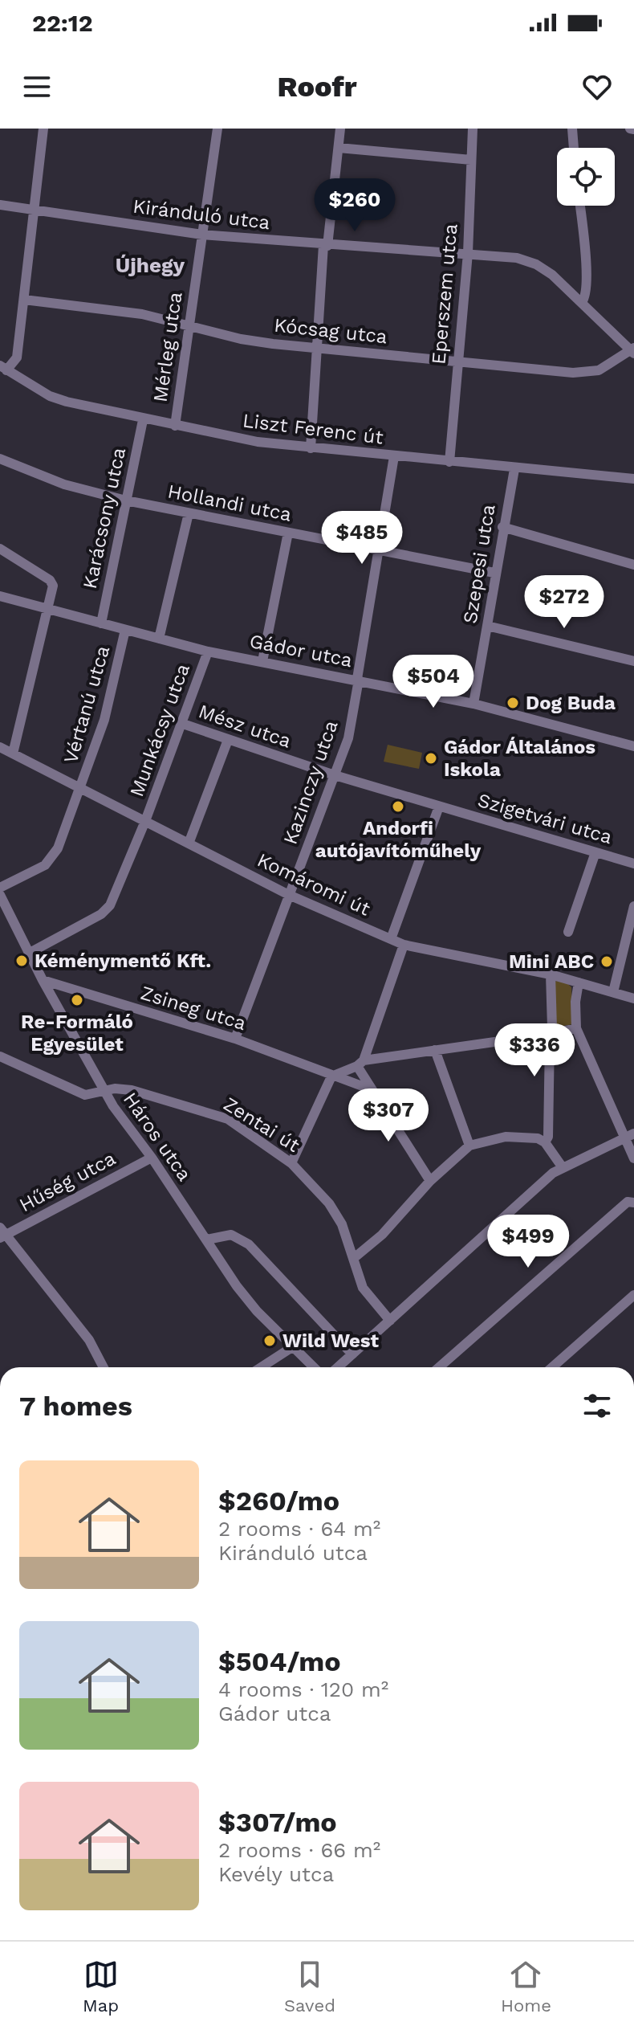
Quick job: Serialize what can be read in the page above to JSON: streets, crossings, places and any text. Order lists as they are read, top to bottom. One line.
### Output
{"streets":{"street":["Kiránduló utca","Eperszem utca","Kócsag utca","Mérleg utca","Liszt Ferenc út","Hollandi utca","Karácsony utca","Szepesi utca","Gádor utca","Vértanú utca","Mész utca","Munkácsy utca","Kazinczy utca","Szigetvári utca","Komáromi út","Zsineg utca","Zentai út","Háros utca","Hűség utca"]},"crossings":[["Kiránduló utca","Eperszem utca"],["Kiránduló utca","Kócsag utca"],["Kiránduló utca","Mérleg utca"],["Eperszem utca","Kócsag utca"],["Eperszem utca","Liszt Ferenc út"],["Kócsag utca","Mérleg utca"],["Mérleg utca","Liszt Ferenc út"],["Liszt Ferenc út","Karácsony utca"],["Liszt Ferenc út","Szepesi utca"],["Liszt Ferenc út","Kazinczy utca"],["Hollandi utca","Karácsony utca"],["Hollandi utca","Szepesi utca"],["Hollandi utca","Kazinczy utca"],["Karácsony utca","Gádor utca"],["Szepesi utca","Gádor utca"],["Gádor utca","Vértanú utca"],["Gádor utca","Munkácsy utca"],["Gádor utca","Kazinczy utca"],["Vértanú utca","Komáromi út"],["Mész utca","Munkácsy utca"],["Mész utca","Kazinczy utca"],["Mész utca","Szigetvári utca"],["Munkácsy utca","Komáromi út"],["Munkácsy utca","Háros utca"],["Kazinczy utca","Szigetvári utca"],["Kazinczy utca","Komáromi út"],["Kazinczy utca","Zsineg utca"],["Zsineg utca","Háros utca"],["Zentai út","Háros utca"],["Háros utca","Hűség utca"]],"districts":["Újhegy"],"places":["Dog Buda","Gádor Általános Iskola","Andorfi autójavítóműhely","Kéménymentő Kft.","Mini ABC","Re-Formáló Egyesület","Wild West"],"page":{"status":"22:12","header":"Roofr","price":["$260","$485","$272","$504","$336","$307","$499"],"heading":"7 homes","list":[{"name":"$260/mo","note":"2 rooms · 64 m² · Kiránduló utca"},{"name":"$504/mo","note":"4 rooms · 120 m² · Gádor utca"},{"name":"$307/mo","note":"2 rooms · 66 m² · Kevély utca"}],"tabs":["Map","Saved","Home"]}}
